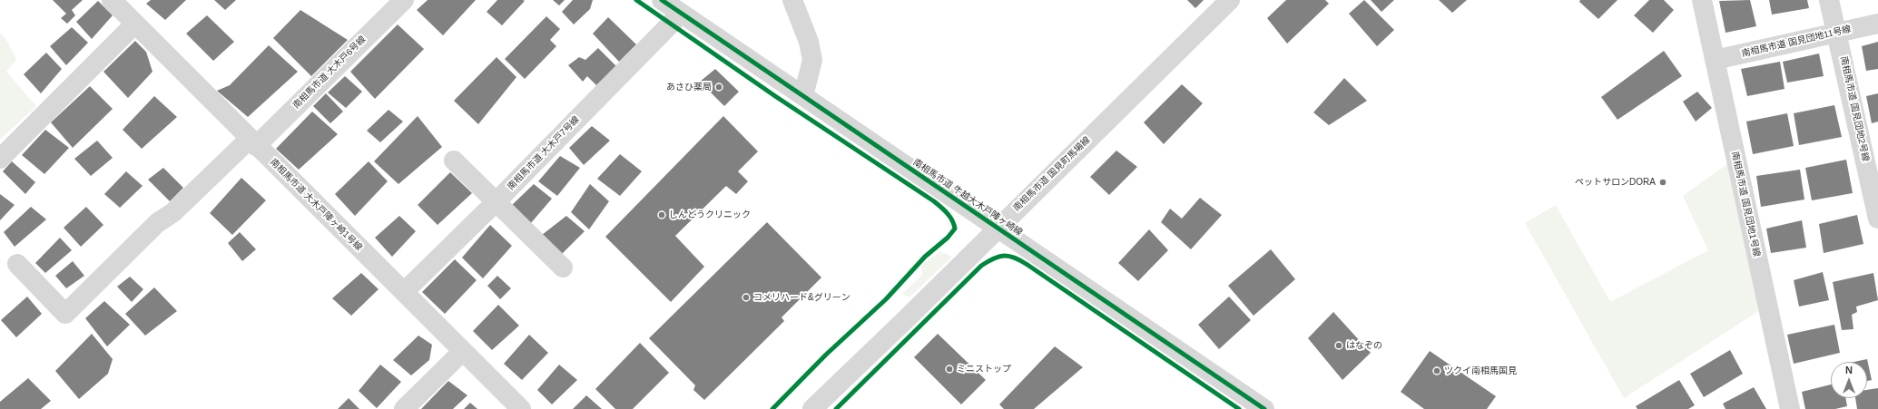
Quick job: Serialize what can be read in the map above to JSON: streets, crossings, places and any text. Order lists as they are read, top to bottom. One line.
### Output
{"streets":{"street":["南相馬市道 国見団地11号線","南相馬市道 大木戸6号線","南相馬市道 国見団地2号線","南相馬市道 大木戸7号線","南相馬市道 国見町馬場線","南相馬市道 牛越大木戸陣ヶ崎線","南相馬市道 国見団地1号線","南相馬市道 大木戸陣ヶ崎1号線"]},"crossings":[["南相馬市道 国見団地11号線","南相馬市道 国見団地2号線"],["南相馬市道 国見団地11号線","南相馬市道 国見団地1号線"],["南相馬市道 大木戸6号線","南相馬市道 大木戸陣ヶ崎1号線"],["南相馬市道 大木戸7号線","南相馬市道 牛越大木戸陣ヶ崎線"],["南相馬市道 大木戸7号線","南相馬市道 大木戸陣ヶ崎1号線"],["南相馬市道 国見町馬場線","南相馬市道 牛越大木戸陣ヶ崎線"]],"places":["あさひ薬局","ペットサロンDORA","しんどうクリニック","コメリハード&グリーン","はなぞの","ミニストップ","ツクイ南相馬国見"],"north":"top"}
